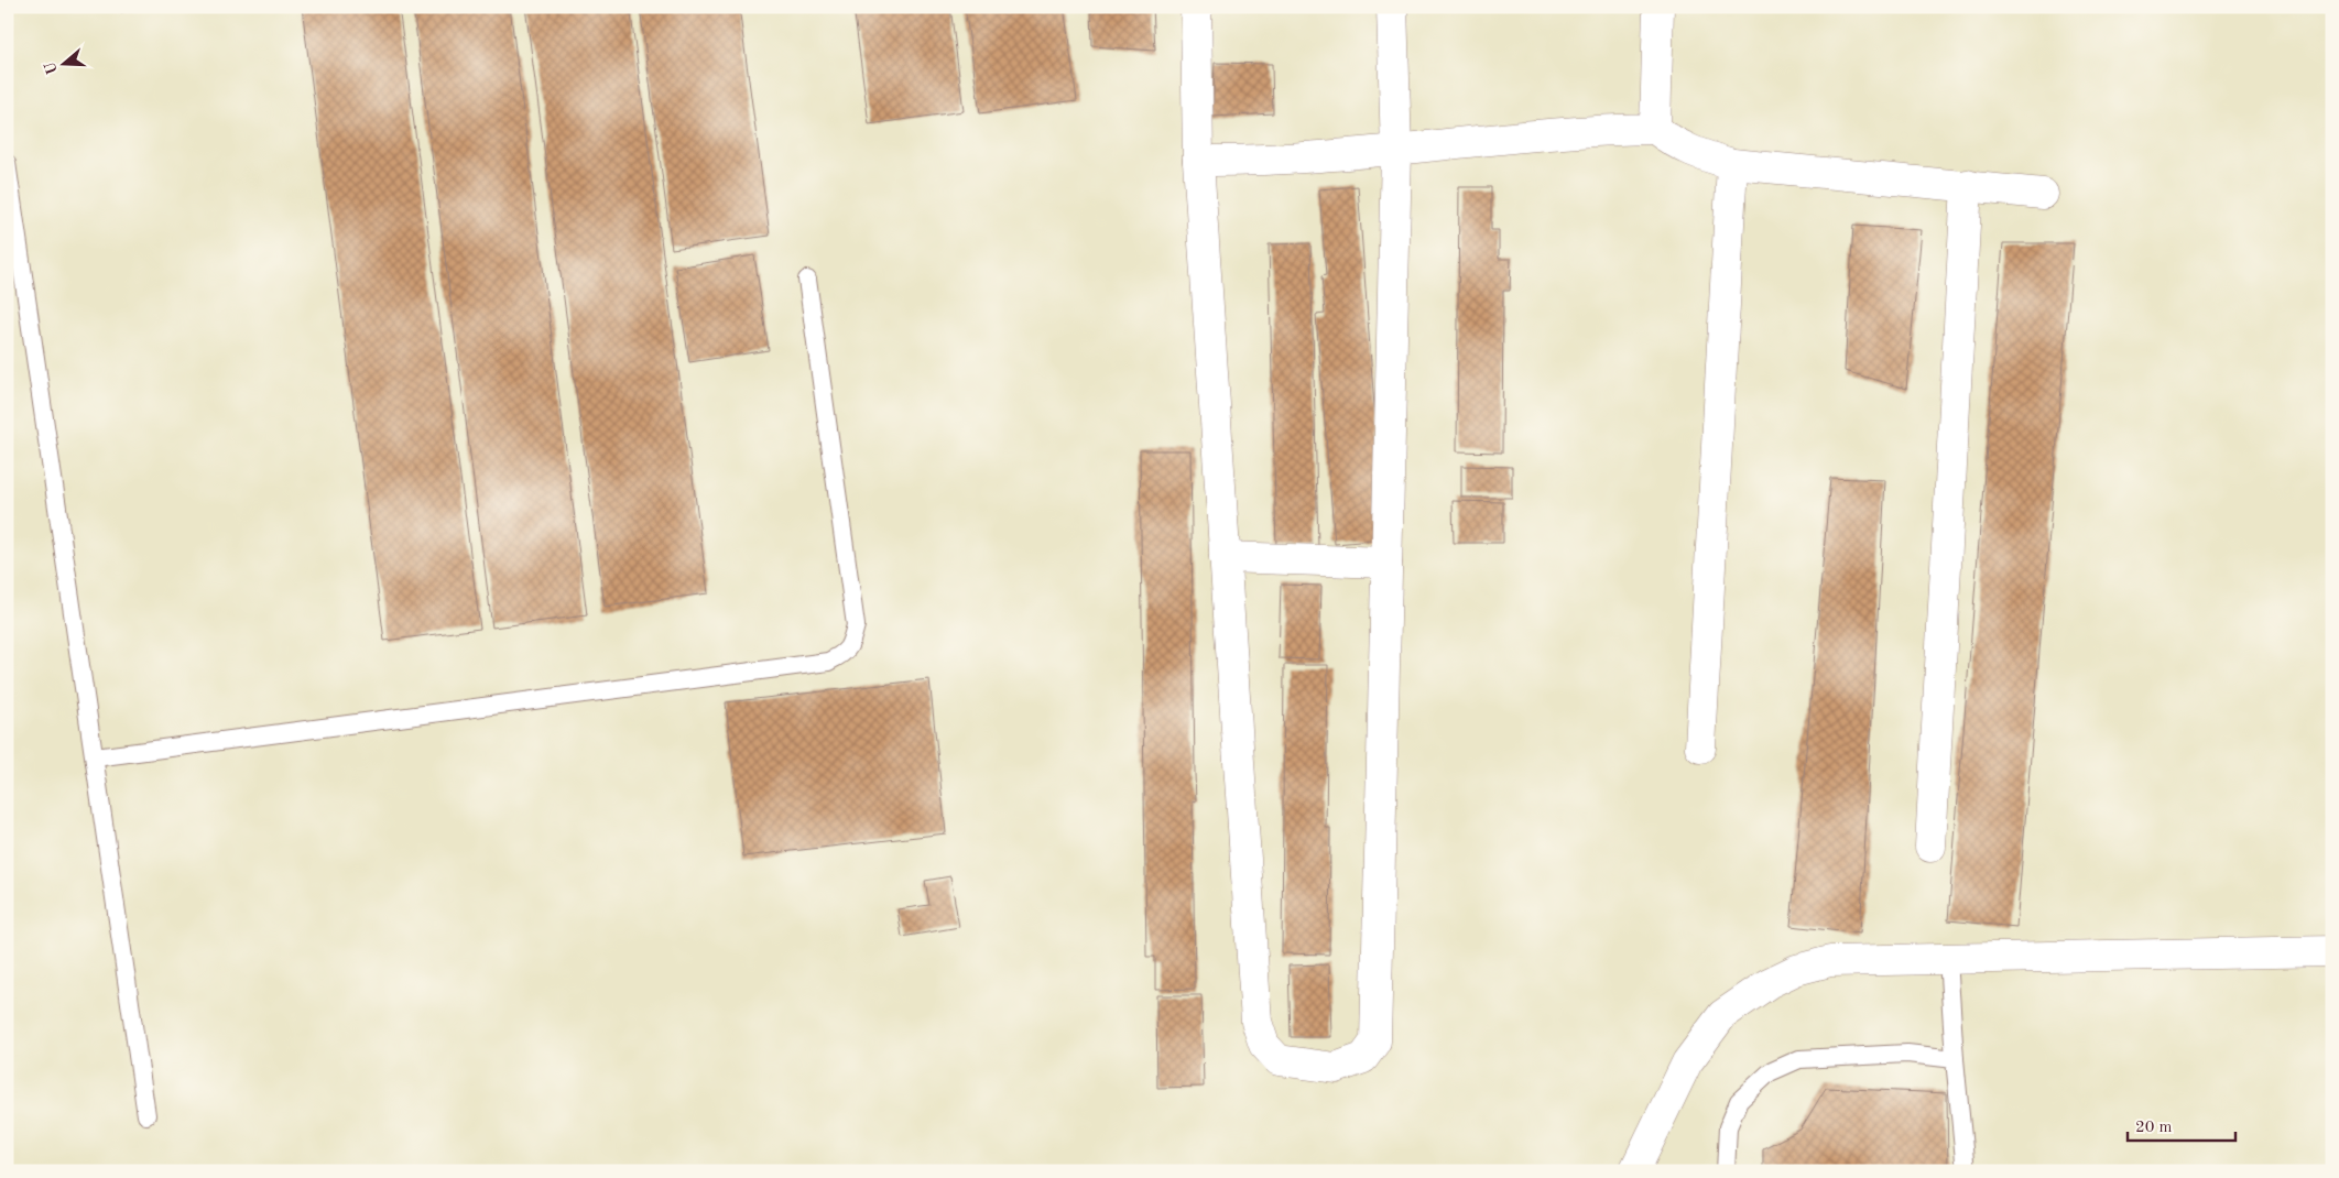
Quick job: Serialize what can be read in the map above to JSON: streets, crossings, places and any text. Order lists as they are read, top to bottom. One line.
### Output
{"scale_bar":"20 m","north":"left"}
